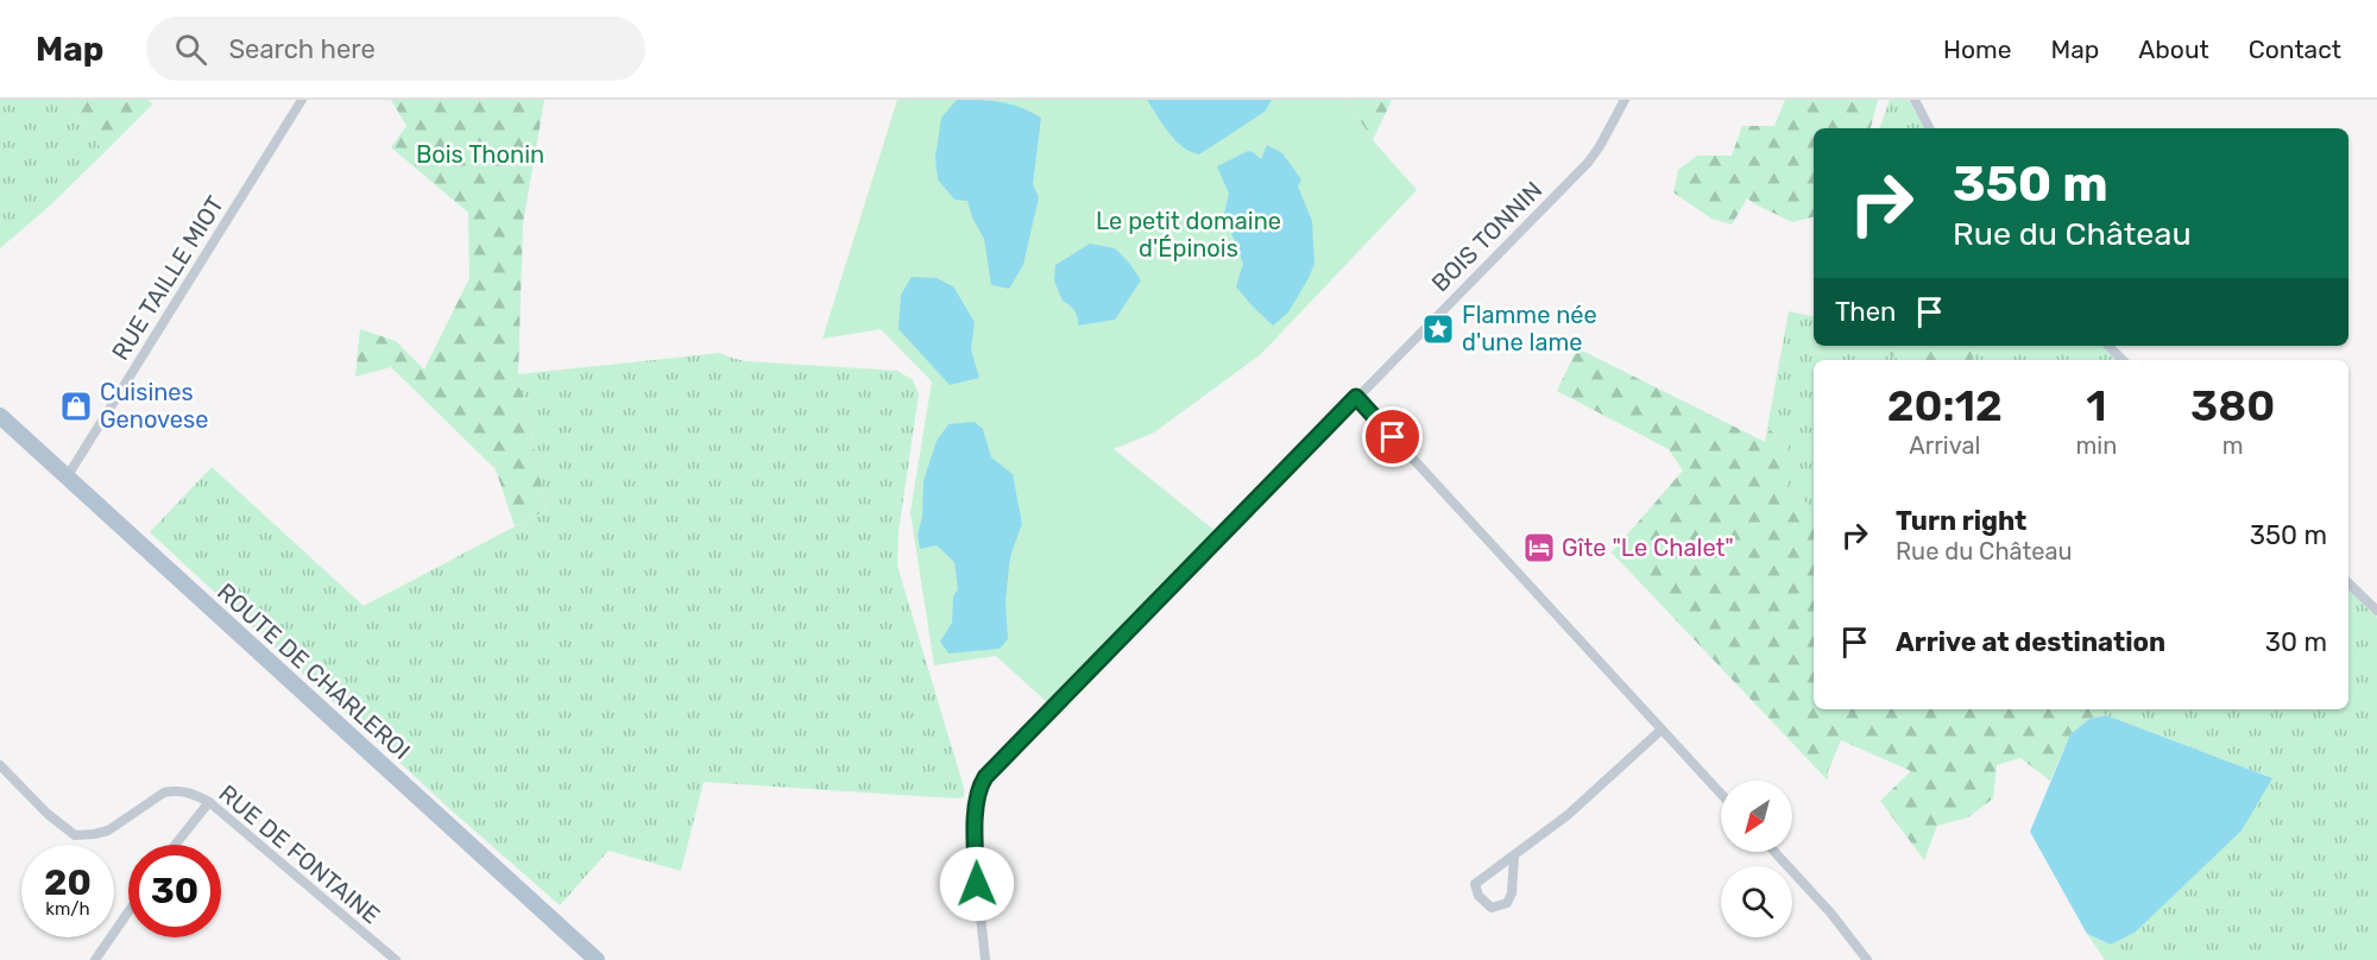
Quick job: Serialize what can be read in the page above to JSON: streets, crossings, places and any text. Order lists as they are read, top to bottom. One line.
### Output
{"streets":{"main road":["ROUTE DE CHARLEROI"],"street":["BOIS TONNIN","RUE TAILLE MIOT","RUE DE FONTAINE"]},"crossings":[["RUE TAILLE MIOT","ROUTE DE CHARLEROI"]],"parks":["Bois Thonin","Le petit domaine d'Épinois"],"places":{"place":["Flamme née d'une lame"],"shop":["Cuisines Genovese"],"hotel":["Gîte \"Le Chalet\""]},"north":"bottom left","page":{"header":"Map","search":"Search here","nav":["Home","Map","About","Contact"],"turn":["350 m","Rue du Château"],"then":"Then","eta":["20:12","Arrival","1","min","380","m"],"list":[{"name":"Turn right","note":"Rue du Château","value":"350 m"},{"name":"Arrive at destination","value":"30 m"}],"speed":"20 km/h","limit":"30"}}
